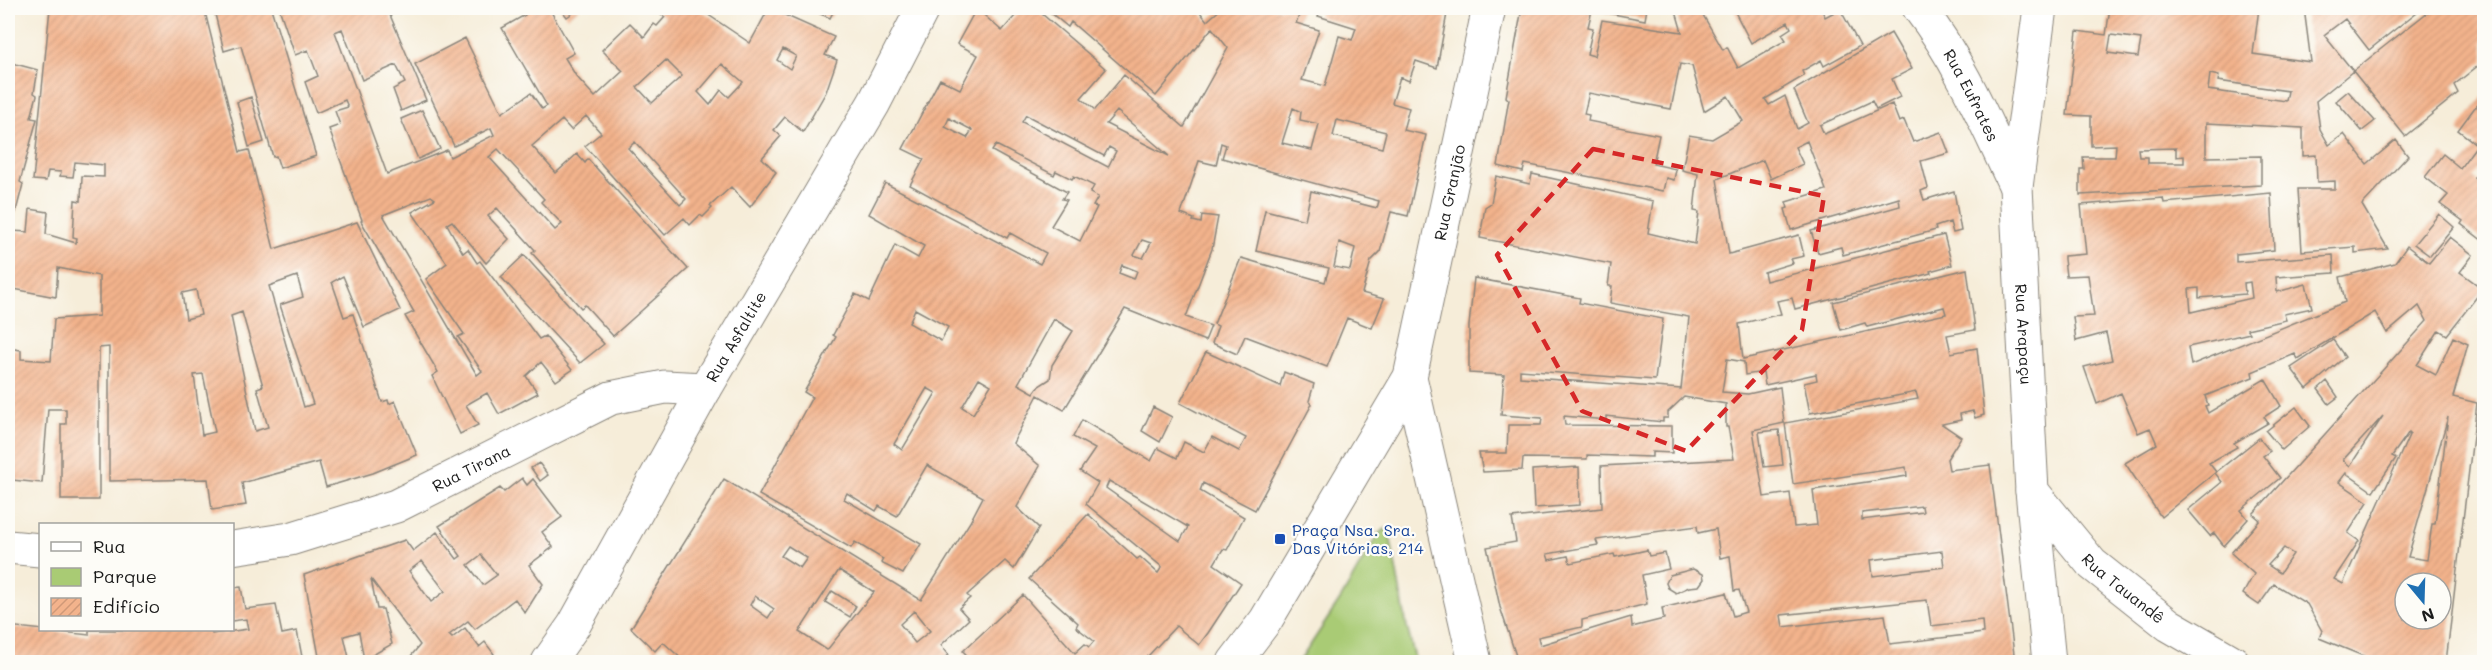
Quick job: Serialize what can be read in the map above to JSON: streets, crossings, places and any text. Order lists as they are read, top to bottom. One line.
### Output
{"streets":{"street":["Rua Eufrates","Rua Granjão","Rua Arapaçu","Rua Asfaltite","Rua Tirana","Rua Tauandê"]},"crossings":[["Rua Eufrates","Rua Arapaçu"],["Rua Arapaçu","Rua Tauandê"],["Rua Asfaltite","Rua Tirana"]],"places":{"transit":["Praça Nsa. Sra. Das Vitórias, 214"]},"legend":["Rua","Parque","Edifício"],"north":"bottom"}
